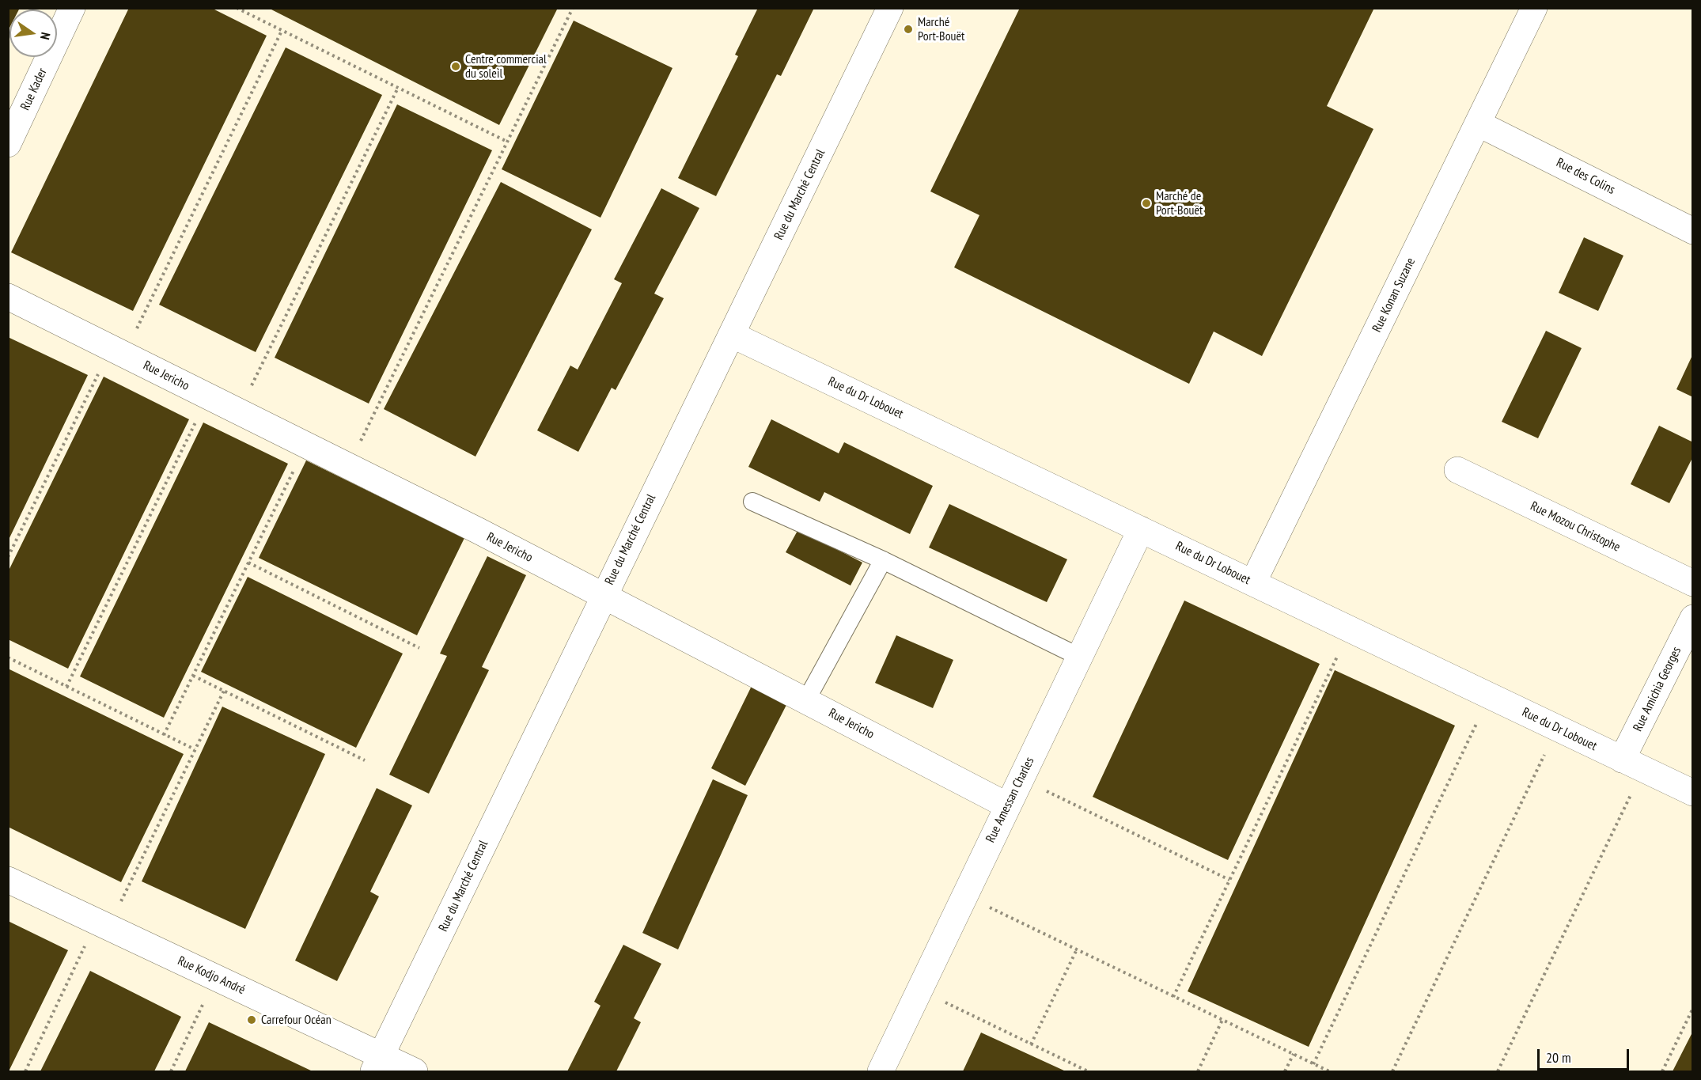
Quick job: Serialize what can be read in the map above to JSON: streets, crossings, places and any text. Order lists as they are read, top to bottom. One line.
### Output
{"streets":{"street":["Rue Kader","Rue des Colins","Rue du Marché Central","Rue Konan Suzane","Rue Jericho","Rue du Dr Lobouet","Rue Mozou Christophe","Rue Amichia Georges","Rue Amessan Charles","Rue Kodjo André"]},"crossings":[["Rue des Colins","Rue Konan Suzane"],["Rue du Marché Central","Rue Jericho"],["Rue du Marché Central","Rue du Dr Lobouet"],["Rue du Marché Central","Rue Kodjo André"],["Rue Konan Suzane","Rue du Dr Lobouet"],["Rue Jericho","Rue Amessan Charles"],["Rue du Dr Lobouet","Rue Amichia Georges"],["Rue du Dr Lobouet","Rue Amessan Charles"]],"places":["Marché Port-Bouët","Centre commercial du soleil","Marché de Port-Bouët","Carrefour Océan"],"scale_bar":"20 m","north":"right"}
